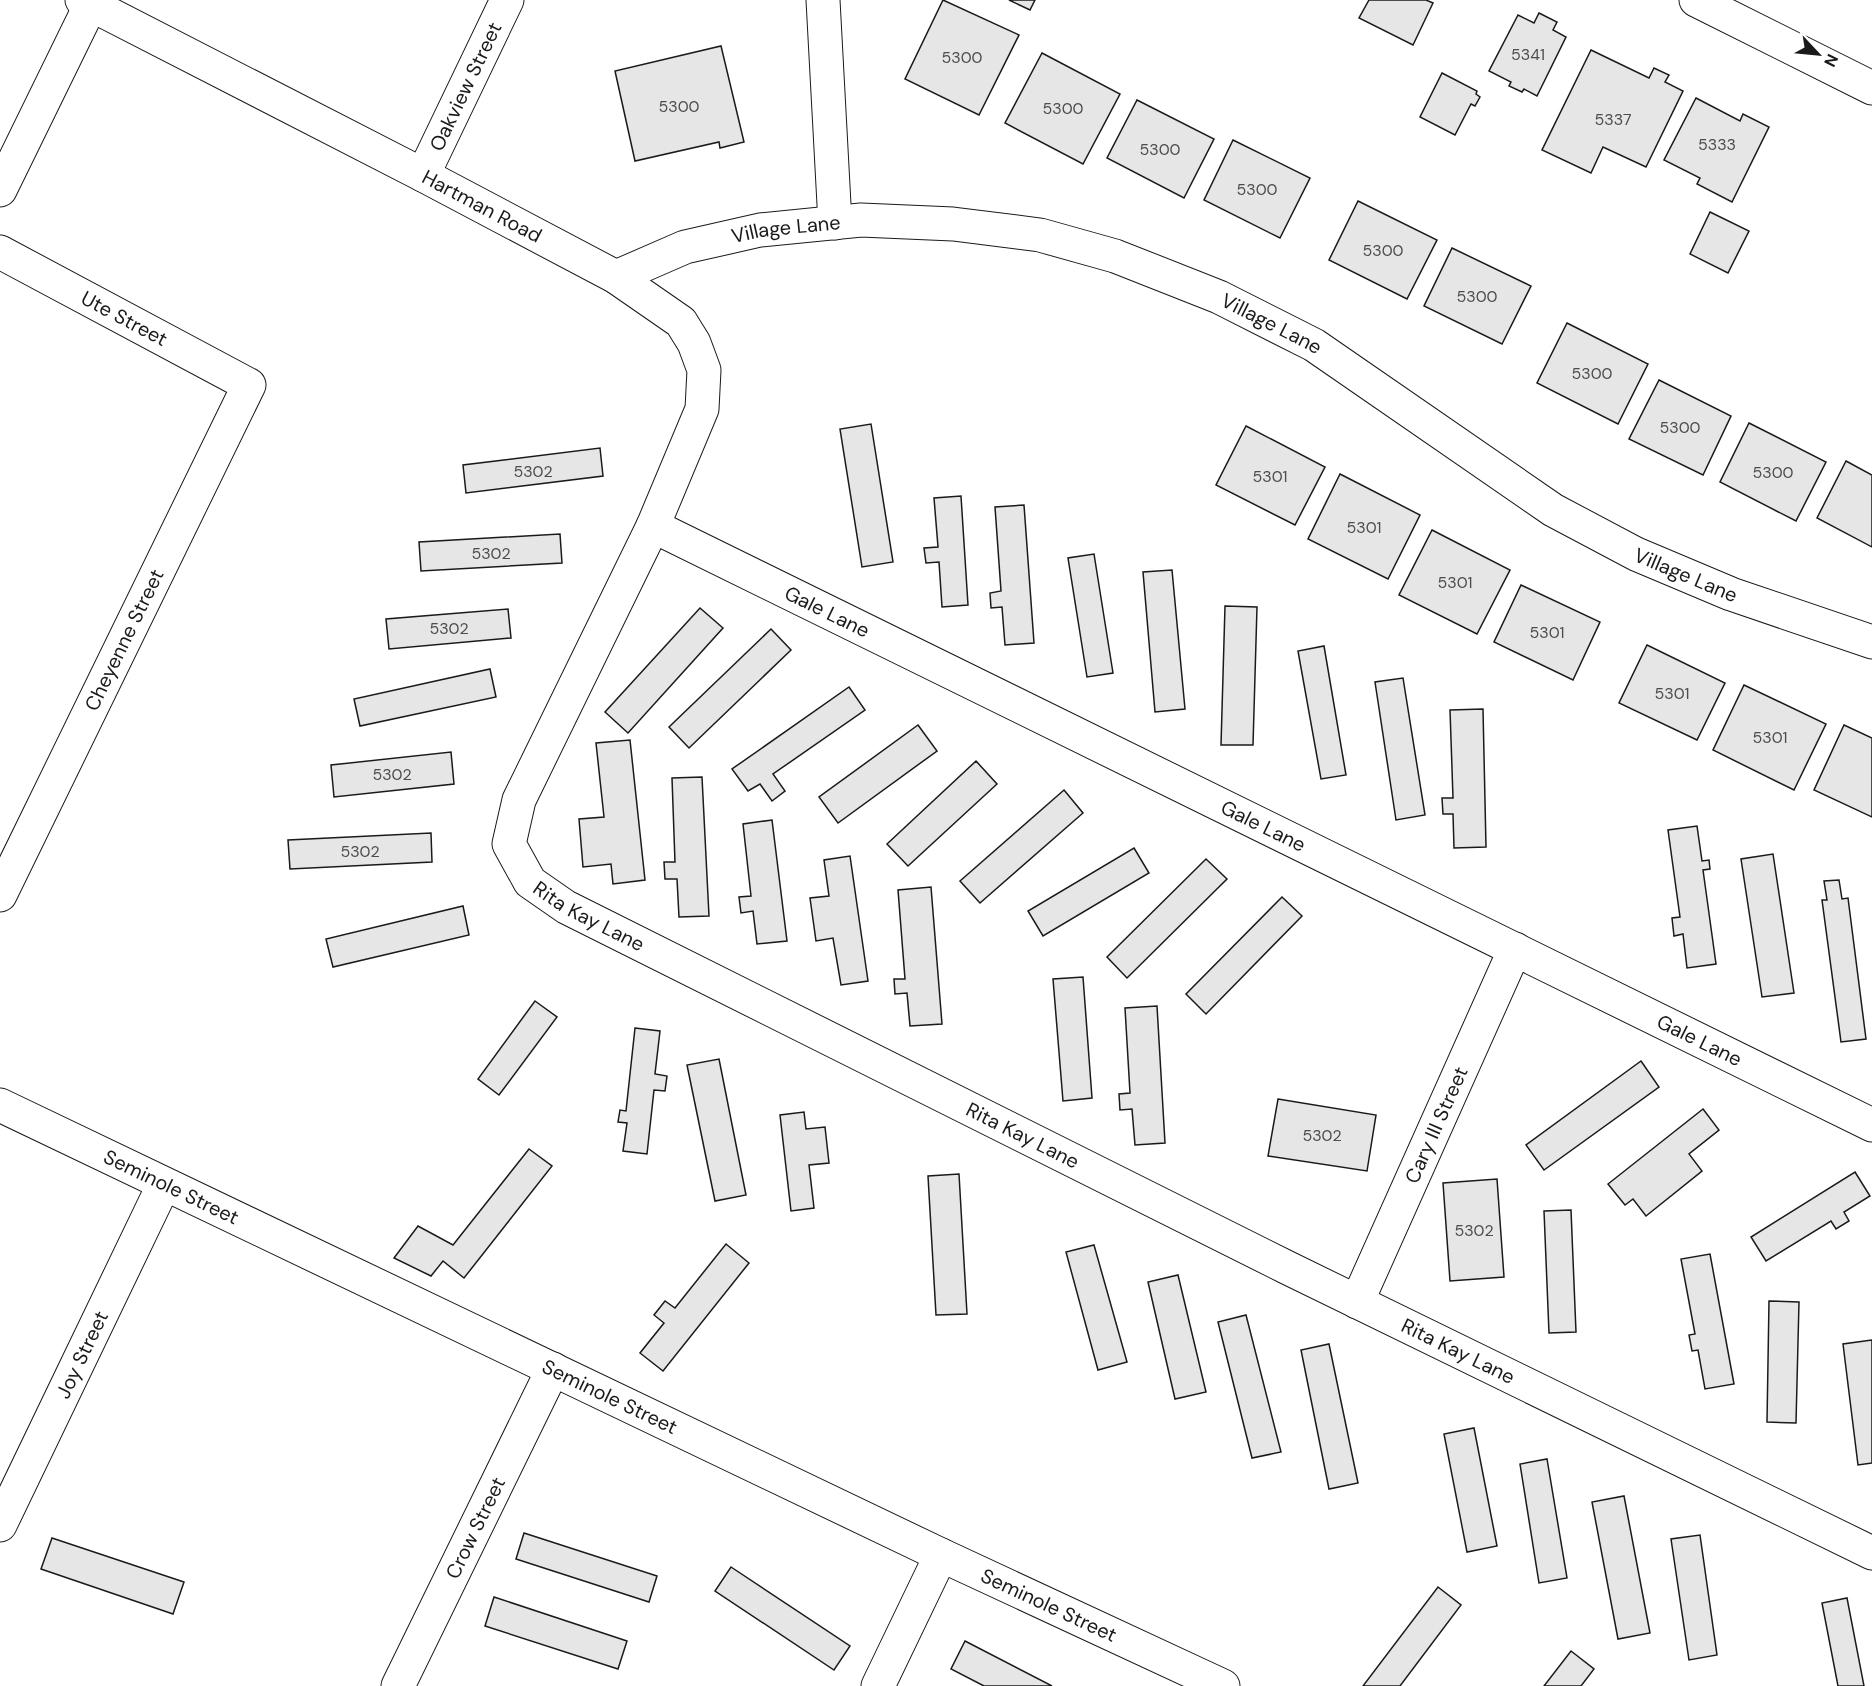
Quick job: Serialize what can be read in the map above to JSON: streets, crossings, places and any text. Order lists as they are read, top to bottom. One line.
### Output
{"streets":{"street":["Oakview Street","Hartman Road","Village Lane","Ute Street","Gale Lane","Cheyenne Street","Rita Kay Lane","Cary III Street","Seminole Street","Joy Street","Crow Street"]},"crossings":[["Oakview Street","Hartman Road"],["Hartman Road","Village Lane"],["Hartman Road","Gale Lane"],["Hartman Road","Rita Kay Lane"],["Ute Street","Cheyenne Street"],["Gale Lane","Rita Kay Lane"],["Gale Lane","Cary III Street"],["Rita Kay Lane","Cary III Street"],["Seminole Street","Joy Street"],["Seminole Street","Crow Street"]],"house_numbers":["5341","5300","5300","5300","5337","5333","5300","5300","5300","5300","5300","5300","5302","5300","5301","5301","5302","5301","5302","5301","5301","5301","5302","5302","5302","5302"],"north":"bottom right"}
